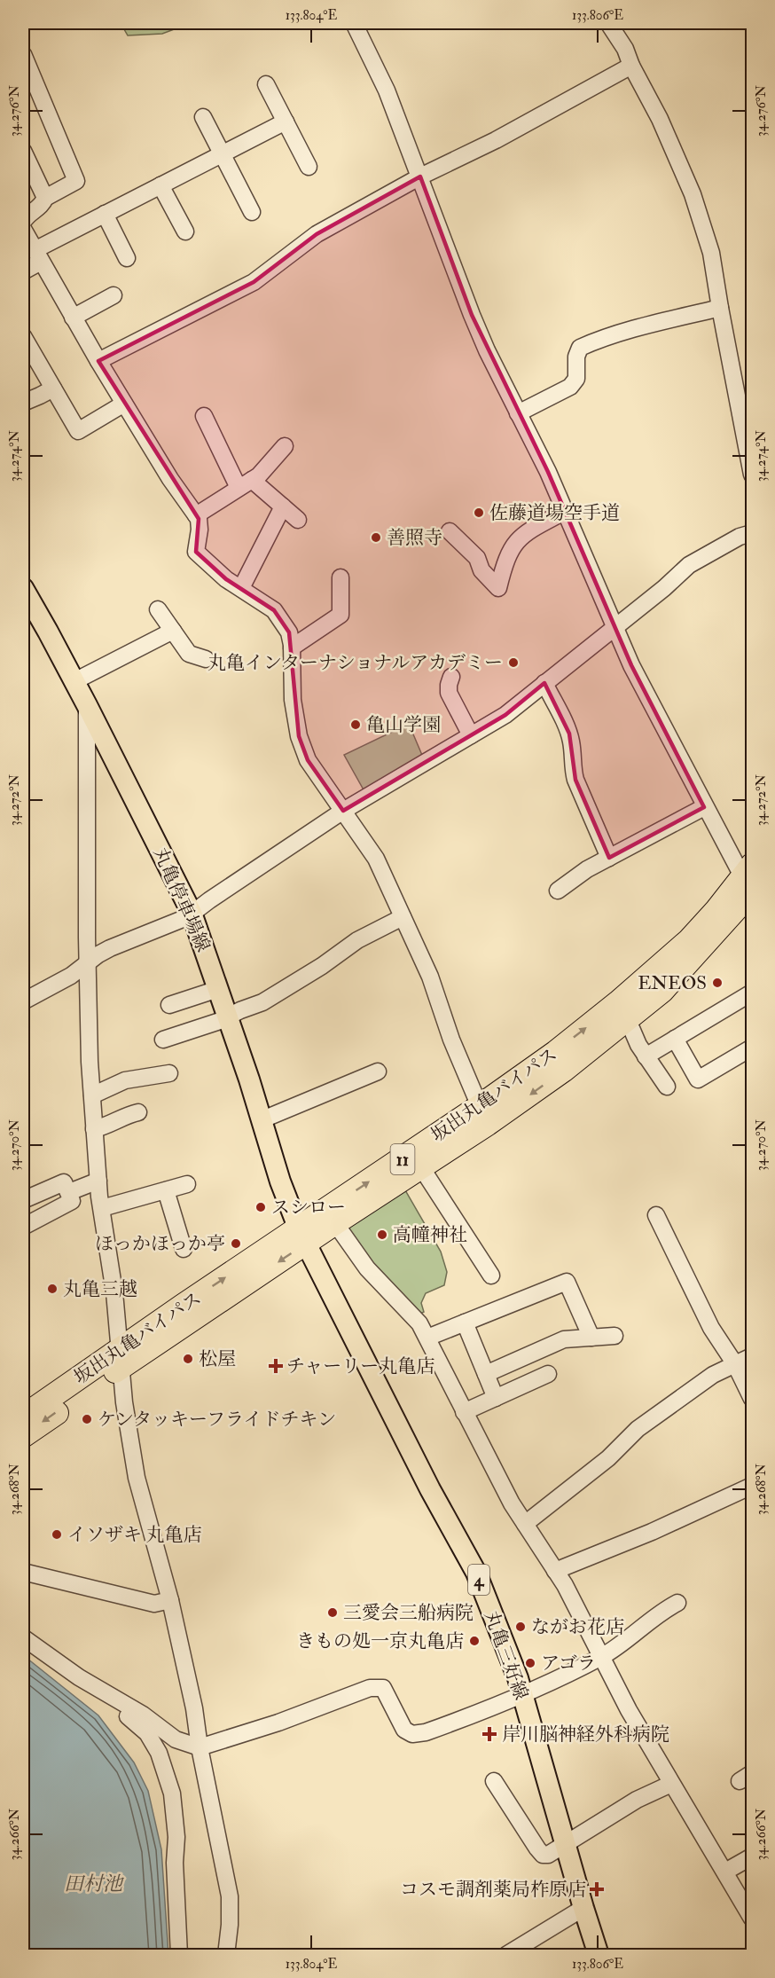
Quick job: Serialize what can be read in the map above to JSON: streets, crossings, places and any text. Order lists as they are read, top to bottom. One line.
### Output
{"streets":{"highway":["坂出丸亀バイパス","11"],"main road":["丸亀停車場線","4","丸亀三好線"]},"crossings":[["丸亀停車場線","坂出丸亀バイパス"],["丸亀停車場線","丸亀三好線"],["坂出丸亀バイパス","丸亀三好線"]],"water":["田村池"],"places":{"other":["佐藤道場空手道","善照寺","丸亀インターナショナルアカデミー","亀山学園","ENEOS","スシロー","高幢神社","ほっかほっか亭","丸亀三越","松屋","ケンタッキーフライドチキン","イソザキ 丸亀店","三愛会三船病院","ながお花店","きもの処一京丸亀店","アゴラ"],"health":["チャーリー丸亀店","岸川脳神経外科病院","コスモ調剤薬局柞原店"]},"coordinates":["133.804°E","133.806°E","34.276°N","34.274°N","34.272°N","34.270°N","34.268°N","34.266°N"]}
